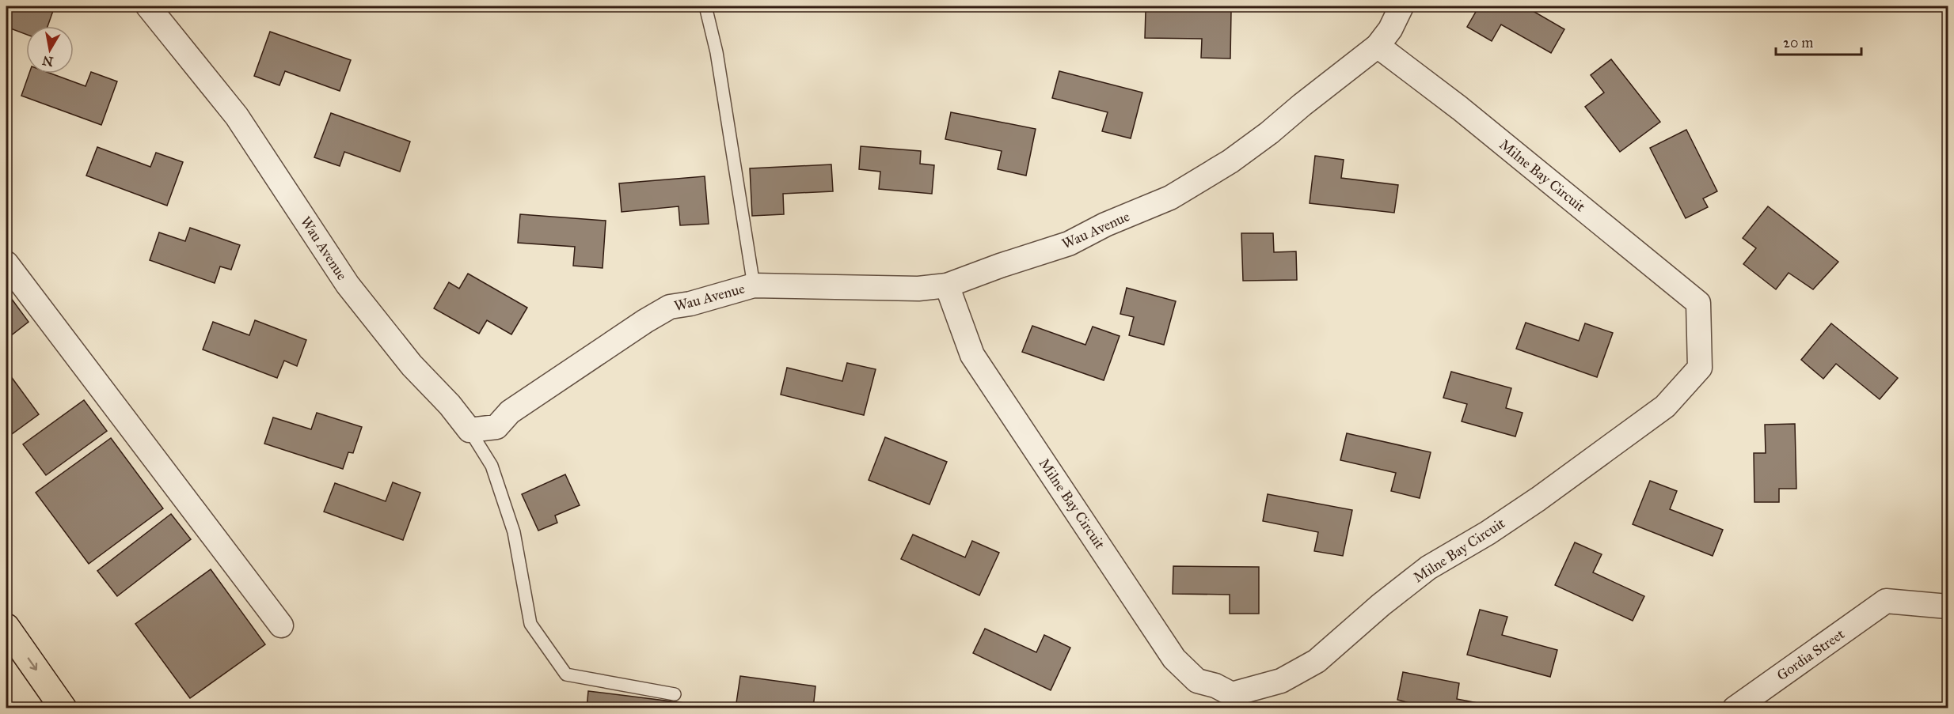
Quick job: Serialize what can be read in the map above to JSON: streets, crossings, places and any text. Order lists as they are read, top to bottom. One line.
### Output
{"streets":{"street":["Milne Bay Circuit","Wau Avenue","Gordia Street"]},"crossings":[["Milne Bay Circuit","Wau Avenue"]],"scale_bar":"20 m","north":"bottom"}
